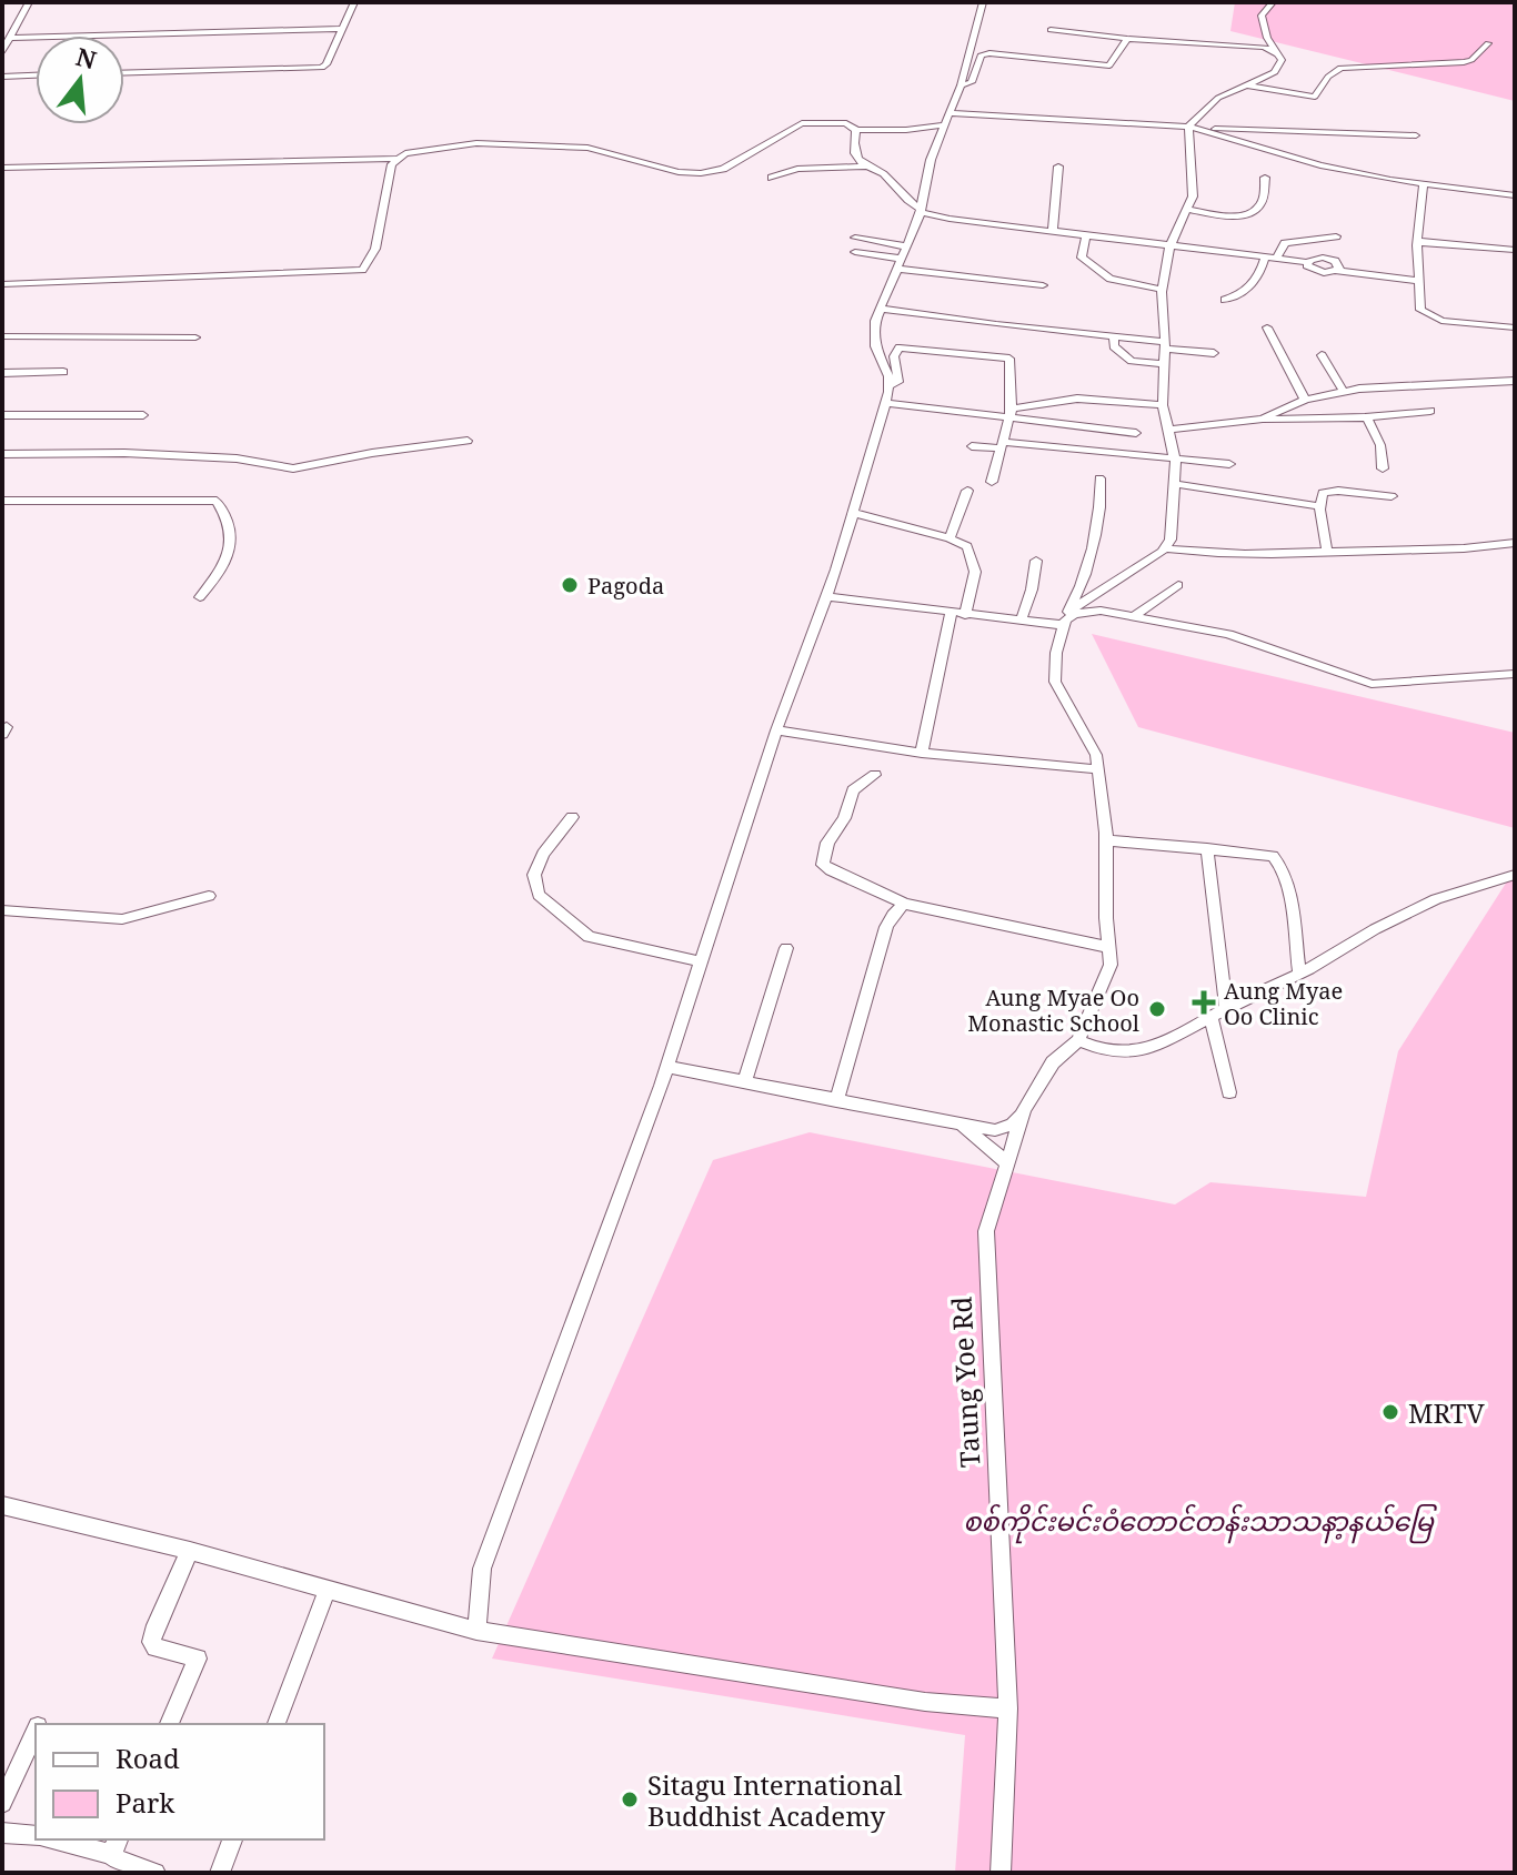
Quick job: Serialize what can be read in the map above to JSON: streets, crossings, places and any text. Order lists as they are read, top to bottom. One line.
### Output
{"streets":{"street":["Taung Yoe Rd"]},"parks":["စစ်ကိုင်းမင်းဝံတောင်တန်းသာသနာ့နယ်မြေ"],"places":{"other":["Pagoda","Aung Myae Oo Monastic School","MRTV","Sitagu International Buddhist Academy"],"health":["Aung Myae Oo Clinic"]},"legend":["Road","Park"],"north":"top"}
